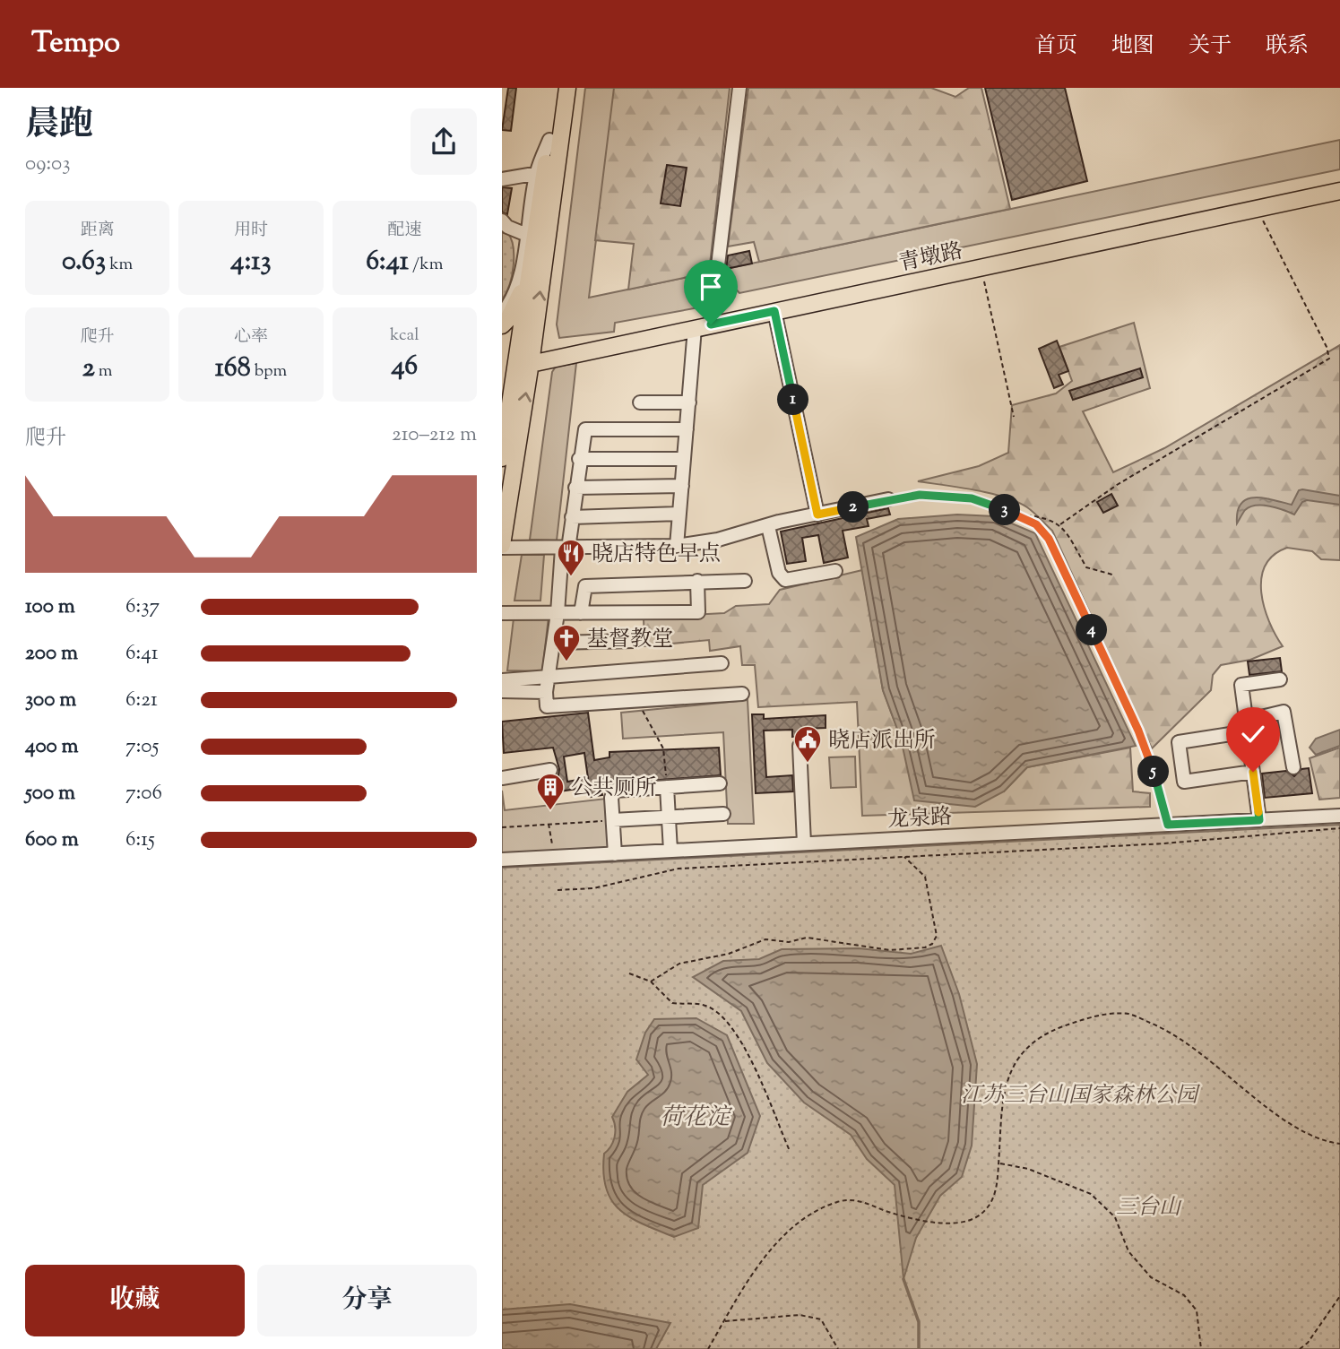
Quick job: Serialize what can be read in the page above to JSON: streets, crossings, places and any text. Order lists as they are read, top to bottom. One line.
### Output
{"streets":{"main road":["青墩路"],"street":["龙泉路"]},"water":["荷花淀"],"parks":["江苏三台山国家森林公园","三台山"],"places":{"restaurant":["晓店特色早点"],"church":["基督教堂"],"public building":["晓店派出所"],"building":["公共厕所"]},"page":{"header":"Tempo","nav":["首页","地图","关于","联系"],"heading":["晨跑","09:03"],"stats":[["距离","0.63 km"],["用时","4:13"],["配速","6:41 /km"],["爬升","2 m"],["心率","168 bpm"],["kcal","46"]],"pins":["1","2","3","4","5"],"chart":["爬升","210–212 m"],"list":[{"name":"100 m","note":"6:37"},{"name":"200 m","note":"6:41"},{"name":"300 m","note":"6:21"},{"name":"400 m","note":"7:05"},{"name":"500 m","note":"7:06"},{"name":"600 m","note":"6:15"}],"buttons":["收藏","分享"]}}
